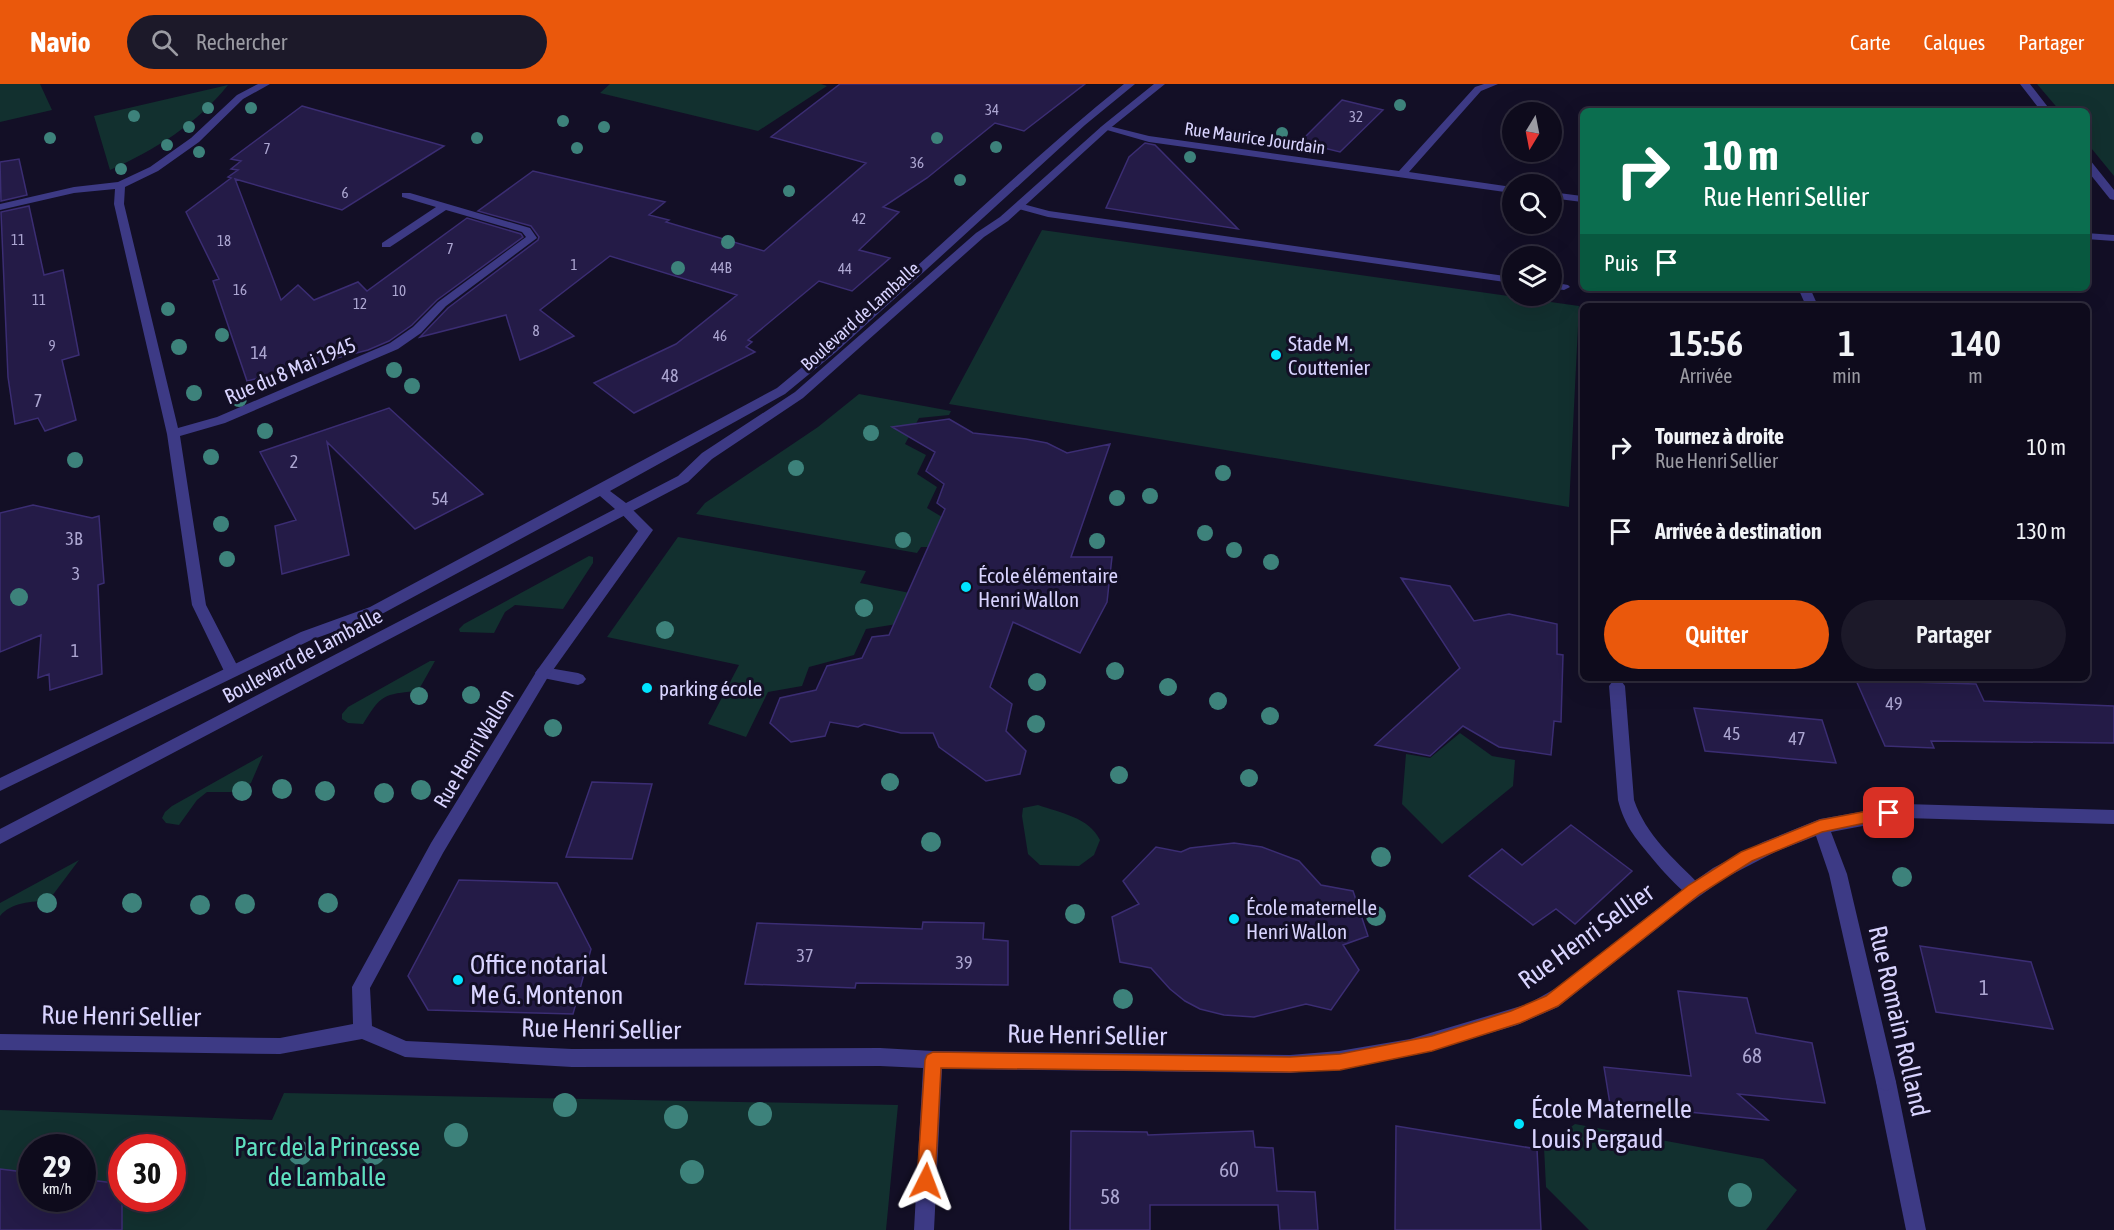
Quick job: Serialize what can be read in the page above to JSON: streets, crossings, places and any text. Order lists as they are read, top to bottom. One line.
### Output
{"streets":{"street":["Rue Maurice Jourdain","Boulevard de Lamballe","Rue du 8 Mai 1945","Rue Henri Wallon","Rue Henri Sellier","Rue Romain Rolland"]},"crossings":[["Rue Maurice Jourdain","Boulevard de Lamballe"],["Boulevard de Lamballe","Rue Henri Wallon"],["Rue Henri Wallon","Rue Henri Sellier"],["Rue Henri Sellier","Rue Romain Rolland"]],"parks":["Parc de la Princesse de Lamballe"],"places":["Stade M. Couttenier","École élémentaire Henri Wallon","parking école","École maternelle Henri Wallon","Office notarial Me G. Montenon","École Maternelle Louis Pergaud"],"house_numbers":["34","32","7","36","6","42","11","18","7","1","44B","44","16","10","11","12","8","46","9","14","48","7","2","54","3B","3","1","49","45","47","37","39","1","68","60","58"],"north":"bottom","page":{"header":"Navio","search":"Rechercher","nav":["Carte","Calques","Partager"],"turn":["10 m","Rue Henri Sellier"],"then":"Puis","eta":["15:56","Arrivée","1","min","140","m"],"list":[{"name":"Tournez à droite","note":"Rue Henri Sellier","value":"10 m"},{"name":"Arrivée à destination","value":"130 m"}],"buttons":["Quitter","Partager"],"speed":"29 km/h","limit":"30"}}
